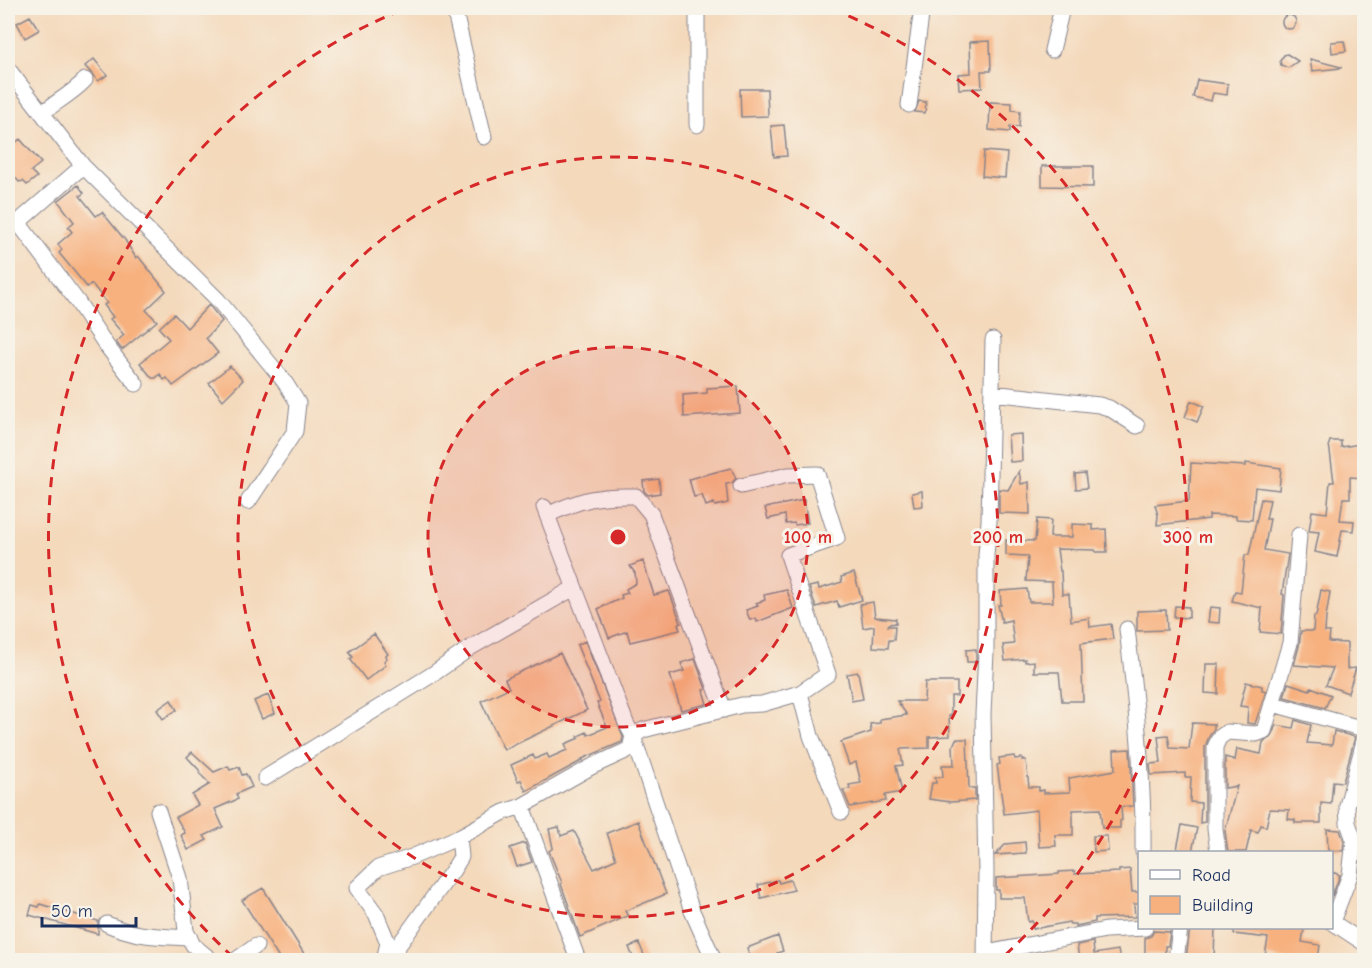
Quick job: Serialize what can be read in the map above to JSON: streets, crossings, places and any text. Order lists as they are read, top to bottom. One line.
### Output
{"legend":["Road","Building"],"scale_bar":"50 m","rings":["100 m","200 m","300 m"]}
